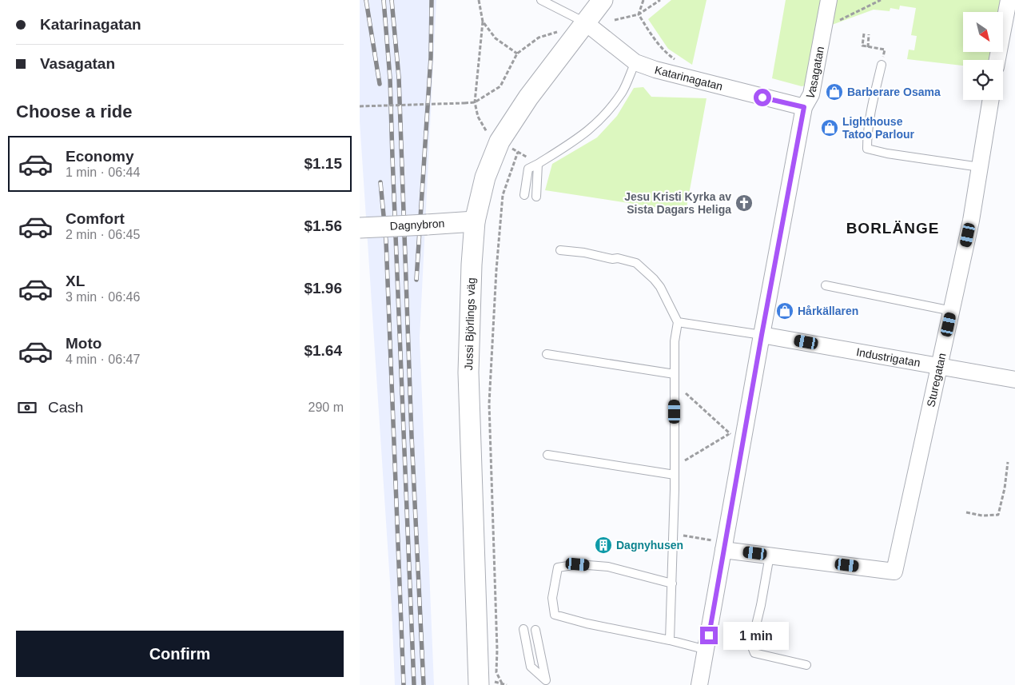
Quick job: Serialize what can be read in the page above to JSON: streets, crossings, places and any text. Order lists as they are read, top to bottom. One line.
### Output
{"streets":{"street":["Vasagatan","Katarinagatan","Dagnybron","Jussi Björlings väg","Industrigatan","Sturegatan"]},"crossings":[["Vasagatan","Katarinagatan"],["Vasagatan","Industrigatan"],["Katarinagatan","Jussi Björlings väg"],["Dagnybron","Jussi Björlings väg"],["Industrigatan","Sturegatan"]],"districts":["BORLÄNGE"],"places":{"shop":["Barberare Osama","Lighthouse Tatoo Parlour","Hårkällaren"],"church":["Jesu Kristi Kyrka av Sista Dagars Heliga"],"building":["Dagnyhusen"]},"north":"bottom right","page":{"banner":["Katarinagatan","Vasagatan"],"heading":"Choose a ride","list":[{"name":"Economy","note":"1 min · 06:44","value":"$1.15"},{"name":"Comfort","note":"2 min · 06:45","value":"$1.56"},{"name":"XL","note":"3 min · 06:46","value":"$1.96"},{"name":"Moto","note":"4 min · 06:47","value":"$1.64"}],"pay":["Cash","290 m"],"bubble":"1 min","buttons":"Confirm"}}
